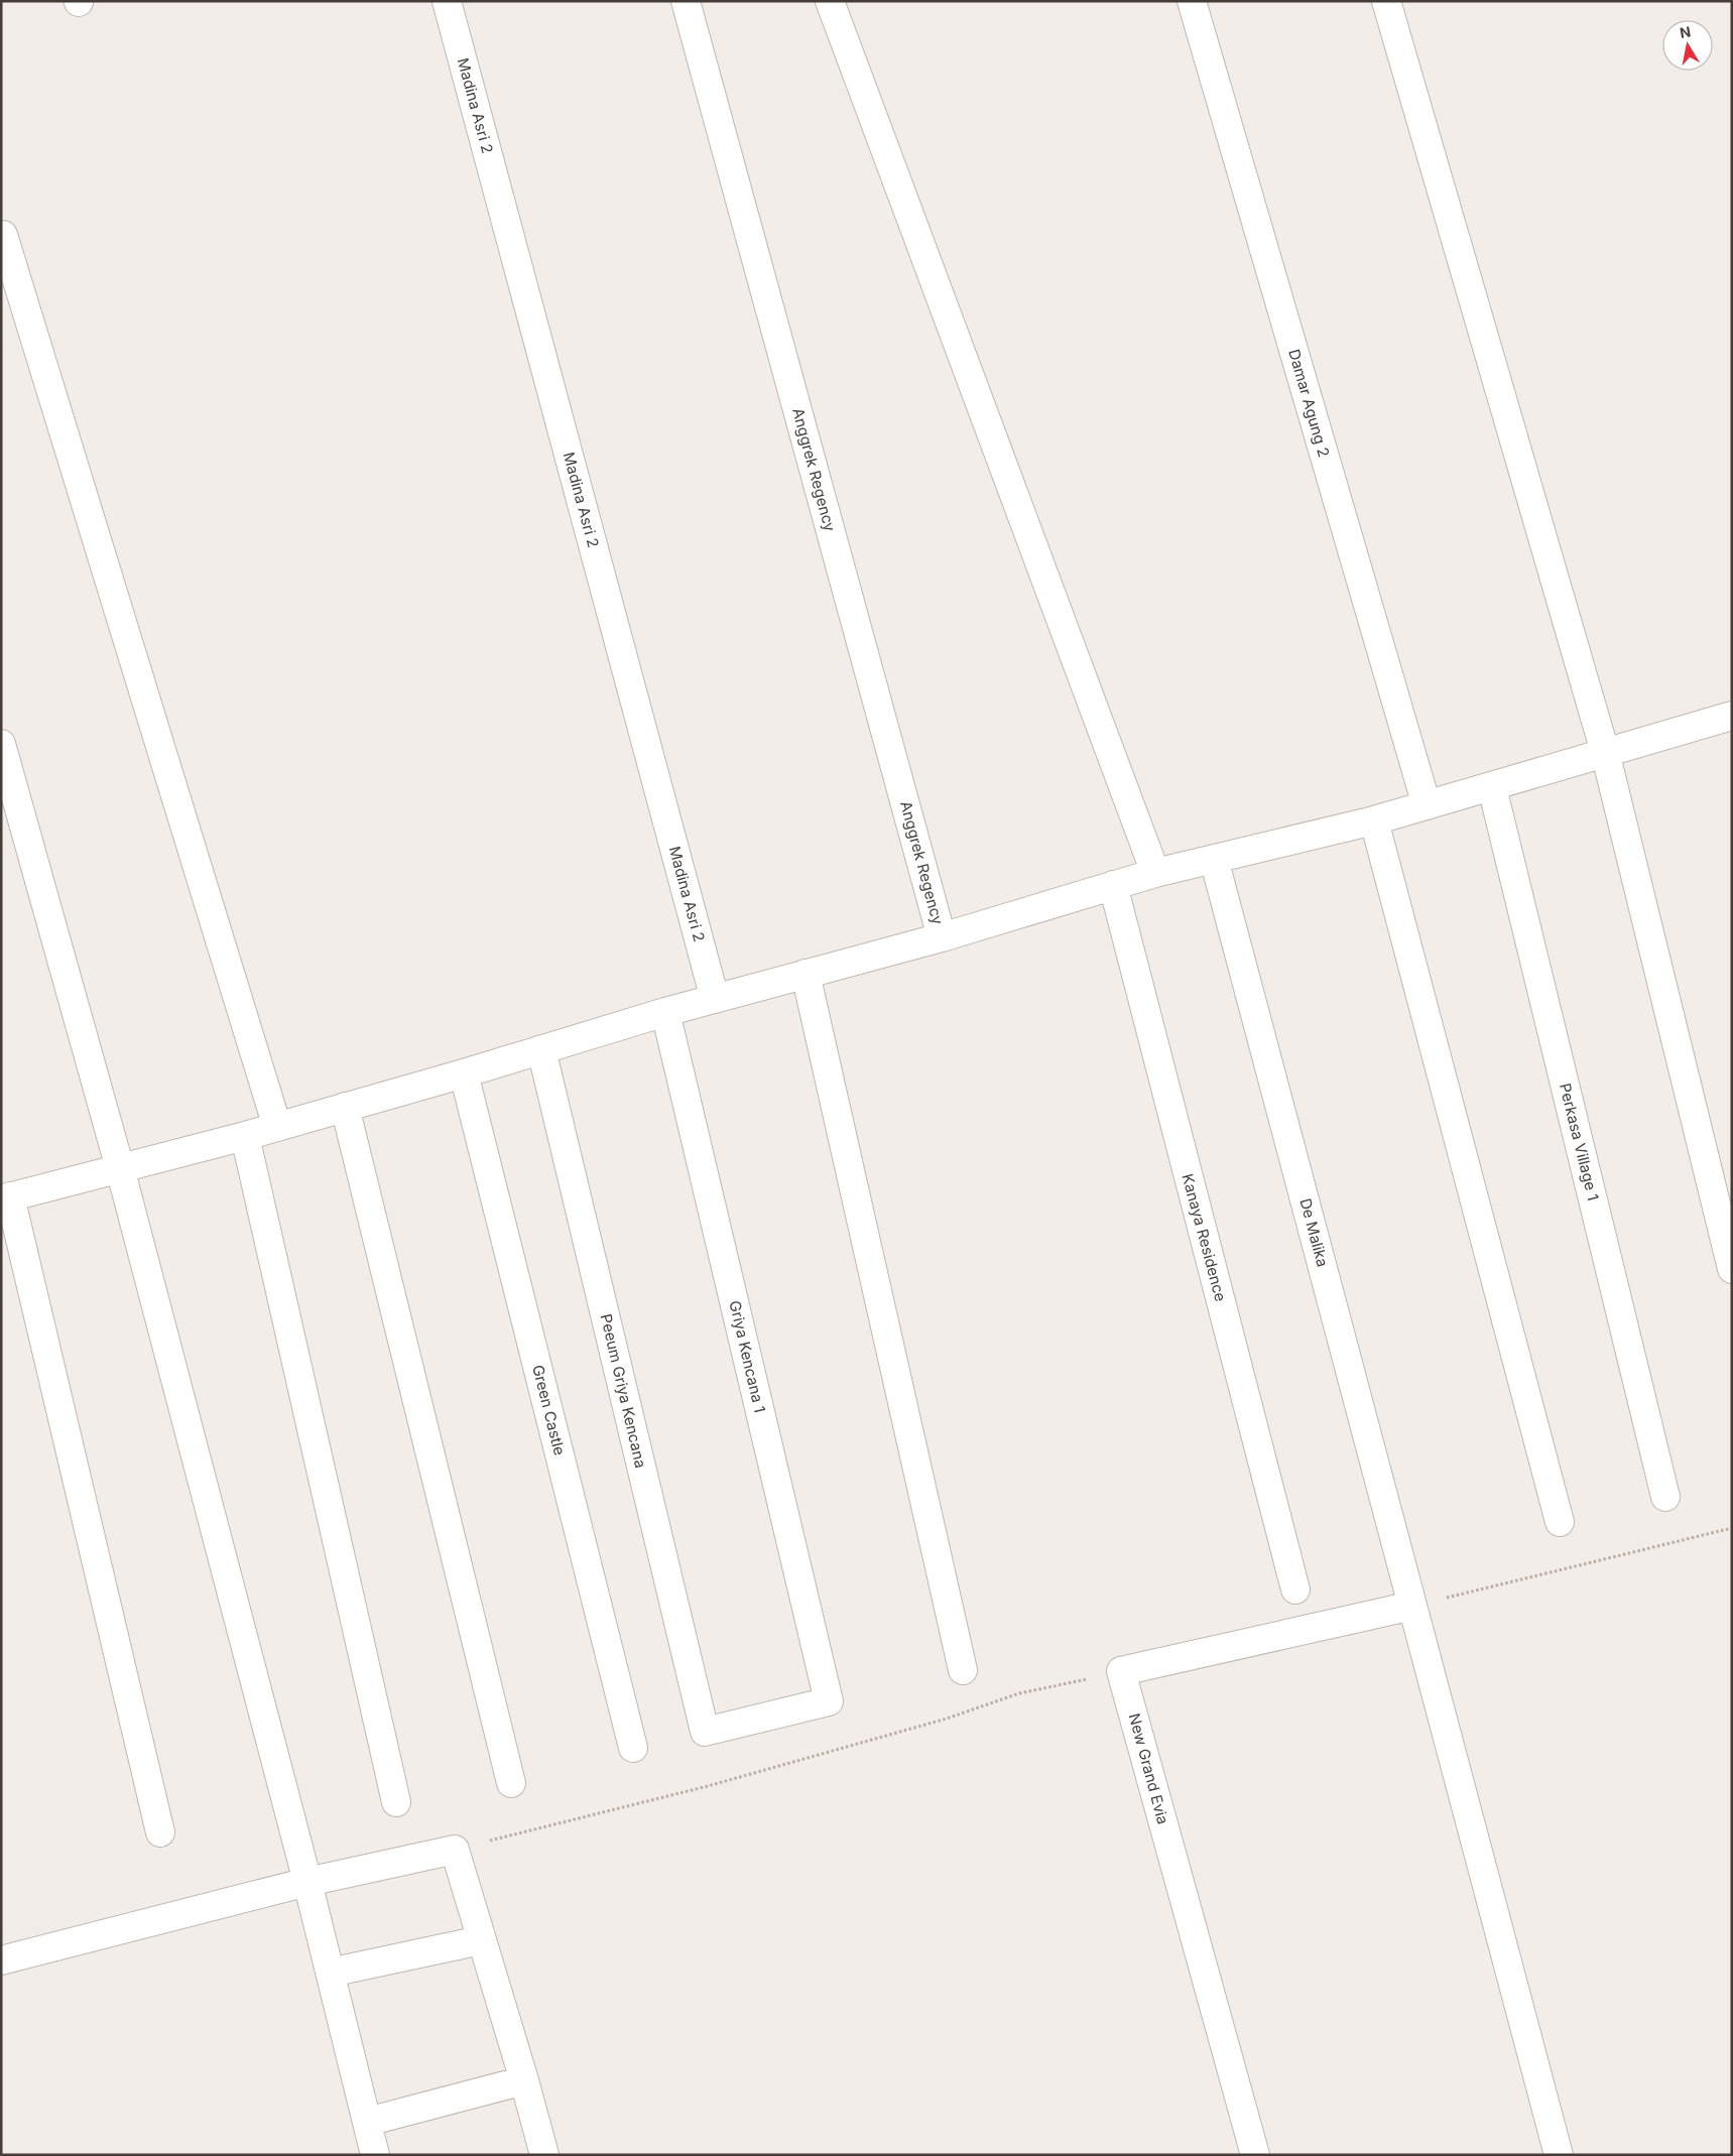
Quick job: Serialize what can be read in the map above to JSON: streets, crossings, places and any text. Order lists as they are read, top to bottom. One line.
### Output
{"streets":{"street":["Madina Asri 2","Damar Agung 2","Anggrek Regency","Perkasa Village 1","De Malika","Kanaya Residence","Griya Kencana 1","Peeum Griya Kencana","Green Castle","New Grand Evia"]},"crossings":[["Griya Kencana 1","Peeum Griya Kencana"]],"north":"top"}
